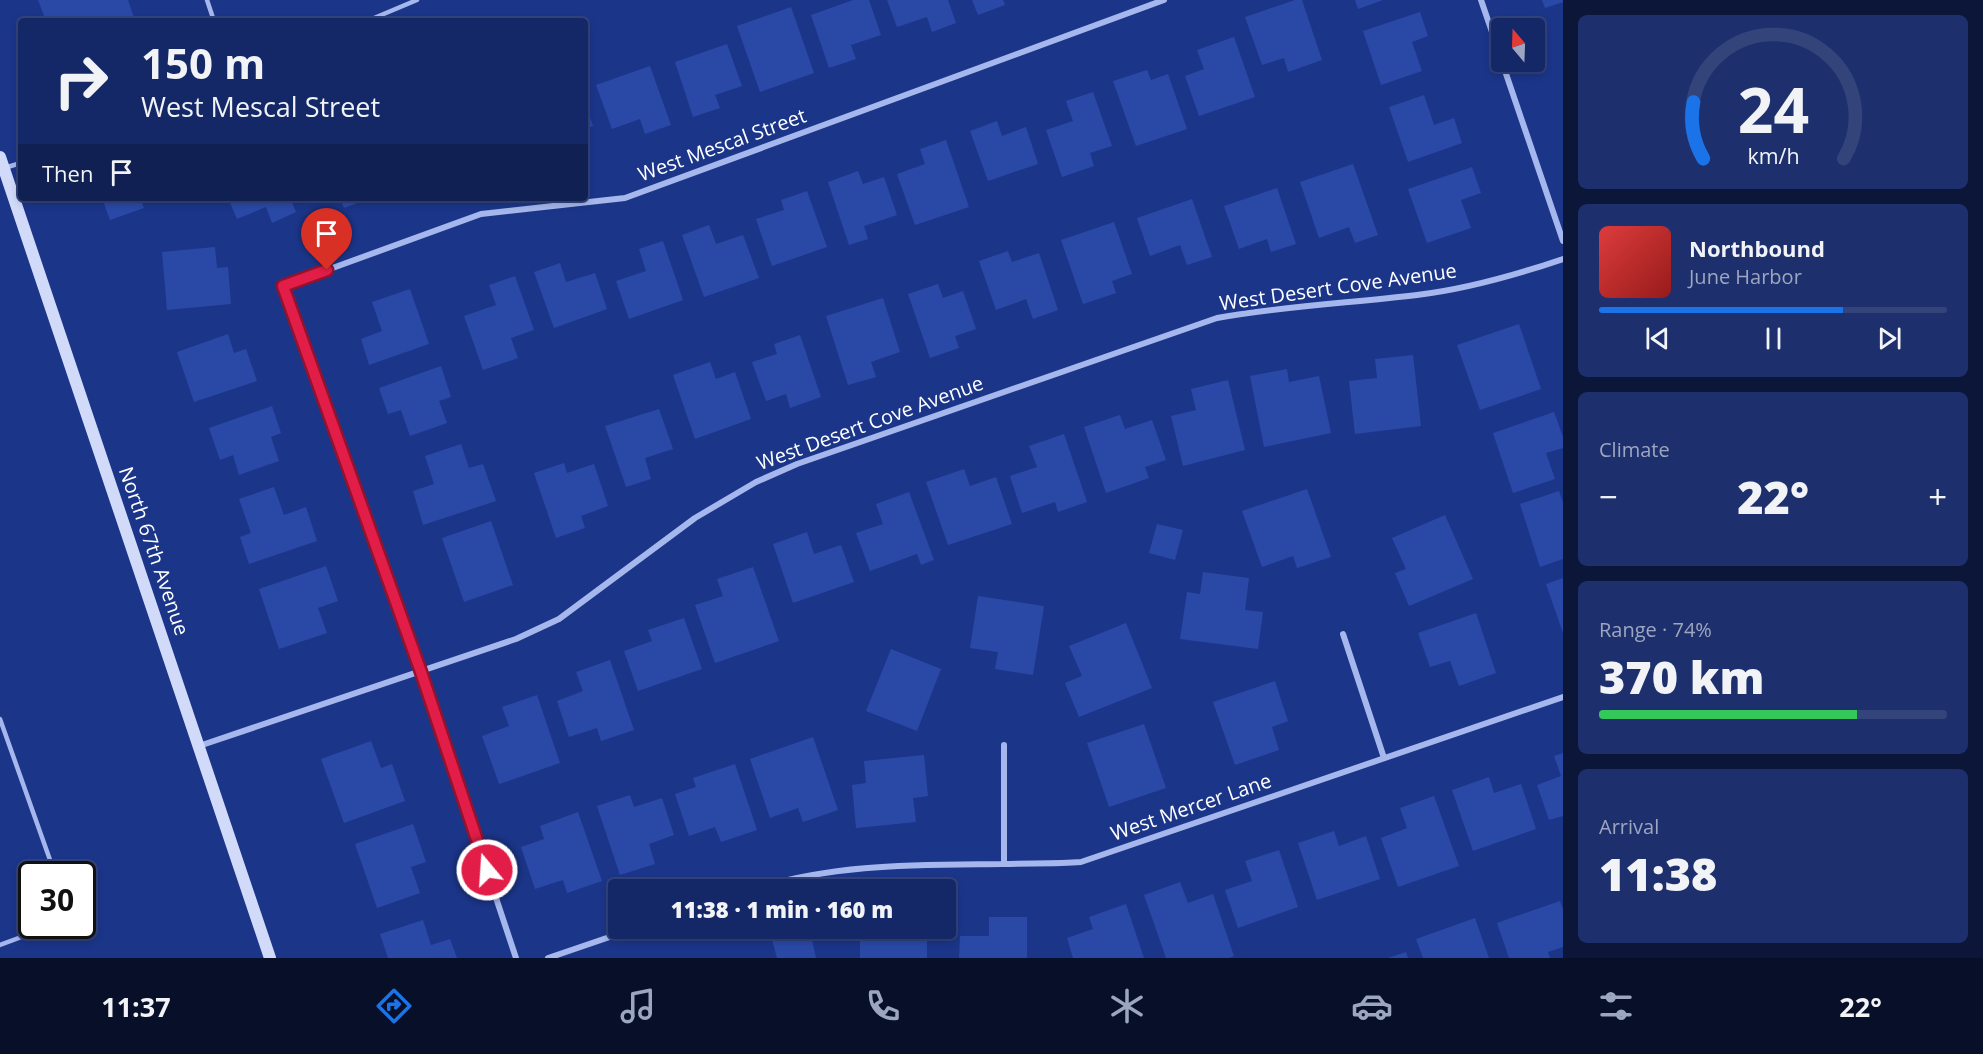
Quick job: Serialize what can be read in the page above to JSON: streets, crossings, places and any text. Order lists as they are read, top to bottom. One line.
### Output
{"streets":{"main road":["North 67th Avenue"],"street":["West Mescal Street","West Desert Cove Avenue","West Mercer Lane"]},"crossings":[["West Mescal Street","West Desert Cove Avenue"],["West Desert Cove Avenue","North 67th Avenue"]],"north":"top","page":{"turn":["150 m","West Mescal Street"],"then":"Then","song":["Northbound","June Harbor"],"tile":["Climate",["Range · 74%","370 km"],["Arrival","11:38"]],"heat":["−","22°","+"],"limit":"30","trip":"11:38 · 1 min · 160 m","tabs":["11:37","22°"],"gauge":["24","km/h"]}}
